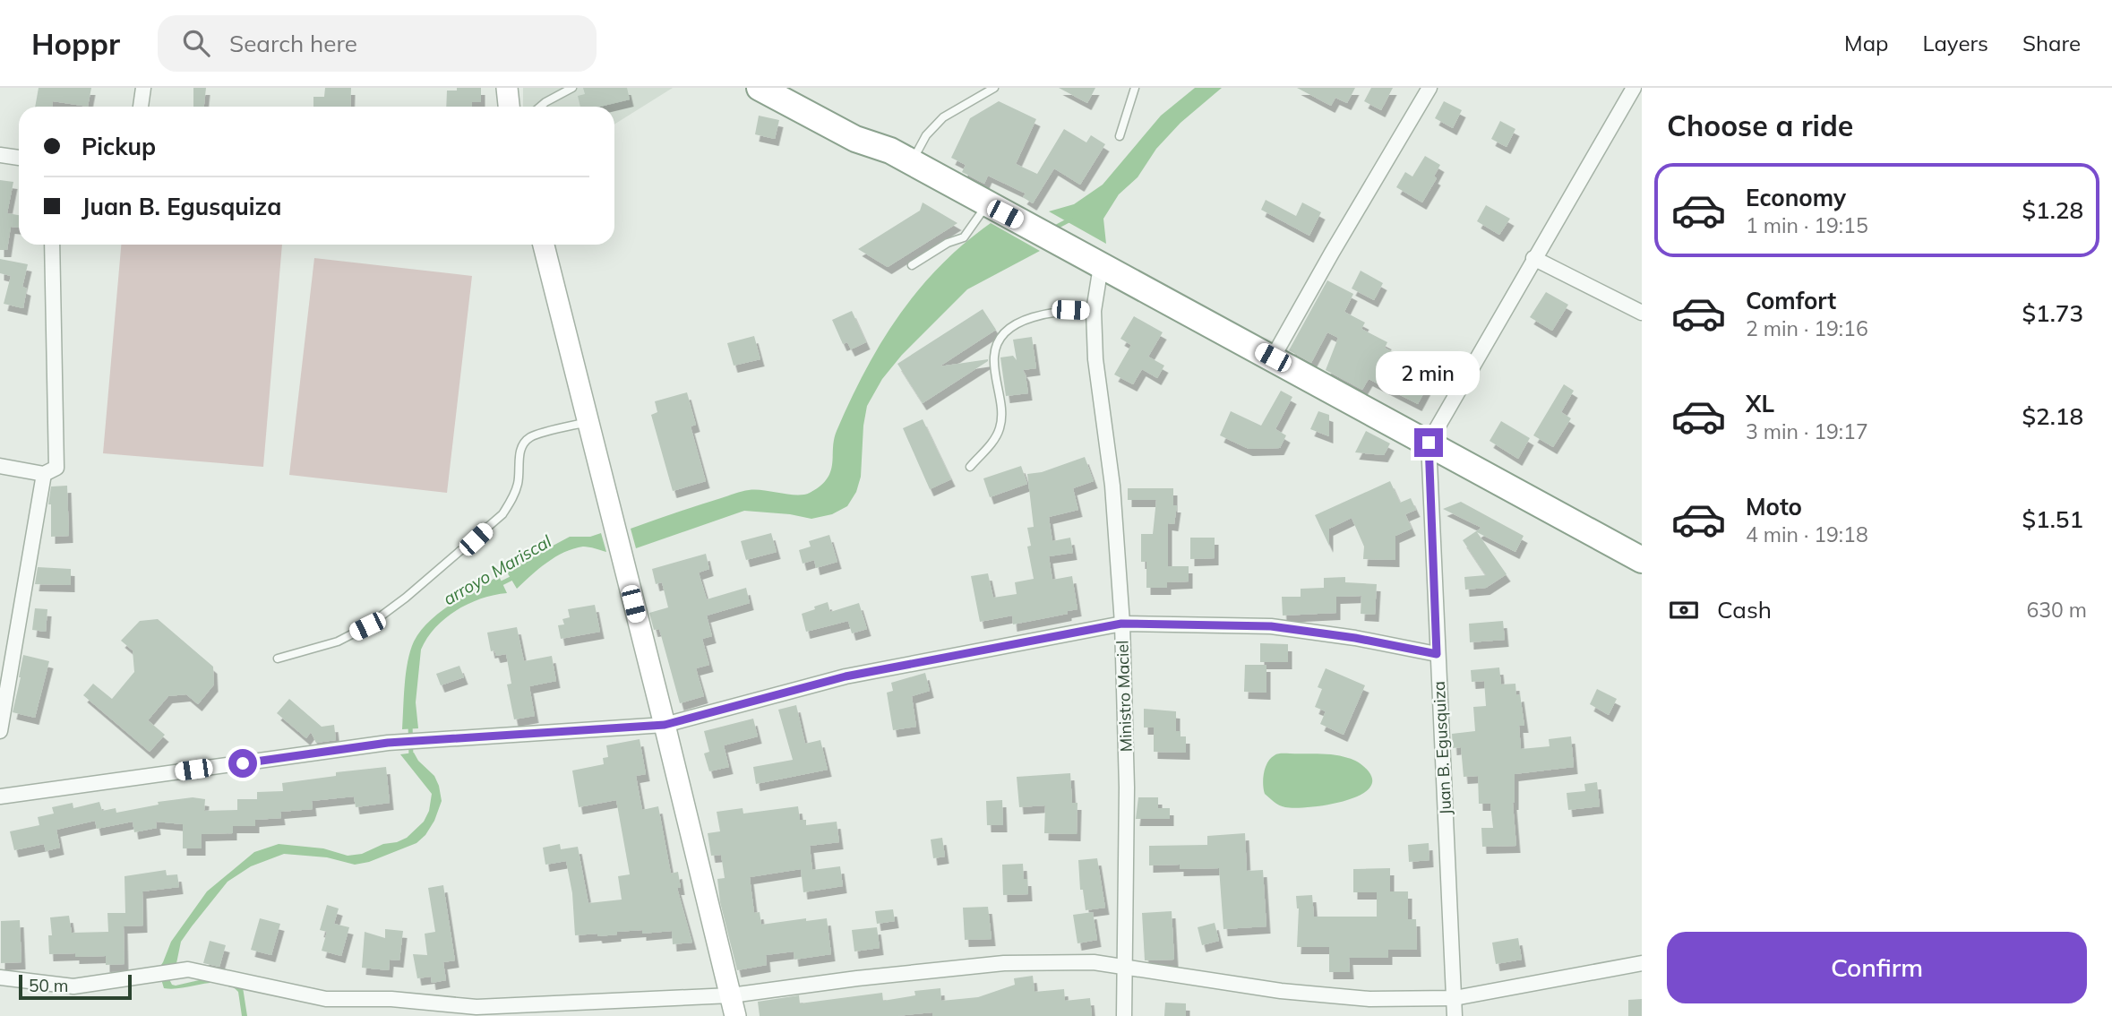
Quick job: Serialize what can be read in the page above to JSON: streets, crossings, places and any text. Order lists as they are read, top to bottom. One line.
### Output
{"streets":{"street":["Ministro Maciel","Juan B. Egusquiza"]},"water":["arroyo Mariscal"],"scale_bar":"50 m","page":{"header":"Hoppr","search":"Search here","nav":["Map","Layers","Share"],"heading":"Choose a ride","banner":["Pickup","Juan B. Egusquiza"],"list":[{"name":"Economy","note":"1 min · 19:15","value":"$1.28"},{"name":"Comfort","note":"2 min · 19:16","value":"$1.73"},{"name":"XL","note":"3 min · 19:17","value":"$2.18"},{"name":"Moto","note":"4 min · 19:18","value":"$1.51"}],"bubble":"2 min","pay":["Cash","630 m"],"buttons":"Confirm","scale":"50 m"}}
